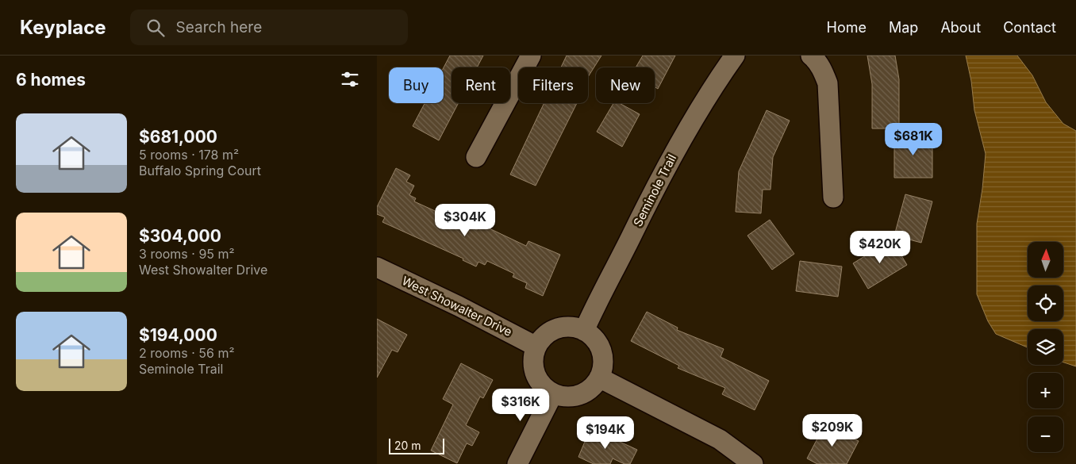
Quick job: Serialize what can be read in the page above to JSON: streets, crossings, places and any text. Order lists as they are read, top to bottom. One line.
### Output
{"streets":{"street":["Seminole Trail","West Showalter Drive"]},"crossings":[["Seminole Trail","West Showalter Drive"]],"scale_bar":"20 m","north":"top","page":{"header":"Keyplace","search":"Search here","nav":["Home","Map","About","Contact"],"heading":"6 homes","chip":["Buy","Rent","Filters","New"],"list":[{"name":"$681,000","note":"5 rooms · 178 m² · Buffalo Spring Court"},{"name":"$304,000","note":"3 rooms · 95 m² · West Showalter Drive"},{"name":"$194,000","note":"2 rooms · 56 m² · Seminole Trail"}],"price":["$681K","$304K","$420K","$316K","$209K","$194K"],"map_buttons":["+","−"],"scale":"20 m"}}
